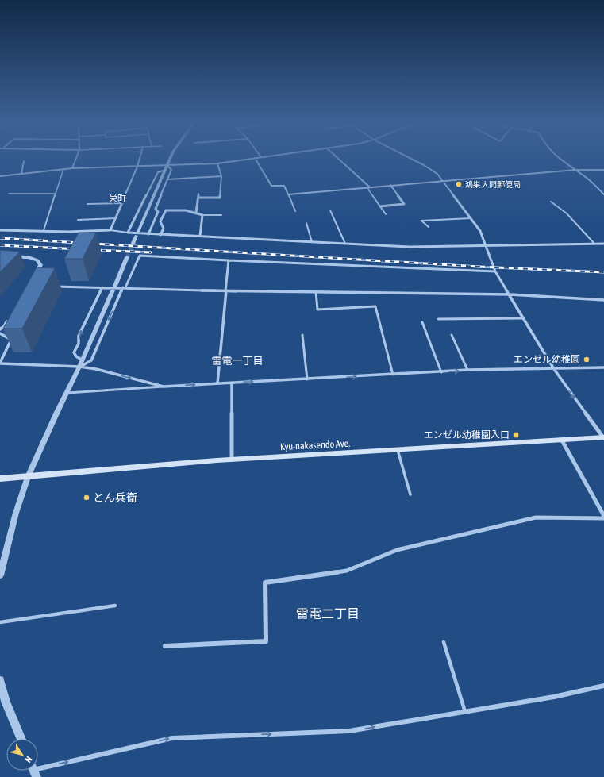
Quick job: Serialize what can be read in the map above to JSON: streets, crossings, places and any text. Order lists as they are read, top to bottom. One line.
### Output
{"streets":{"main road":["Kyu-nakasendo Ave."]},"districts":["栄町","雷電一丁目","雷電二丁目"],"places":{"other":["鴻巣大間郵便局","エンゼル幼稚園","とん兵衛"],"transit":["エンゼル幼稚園入口"]},"north":"bottom right"}
